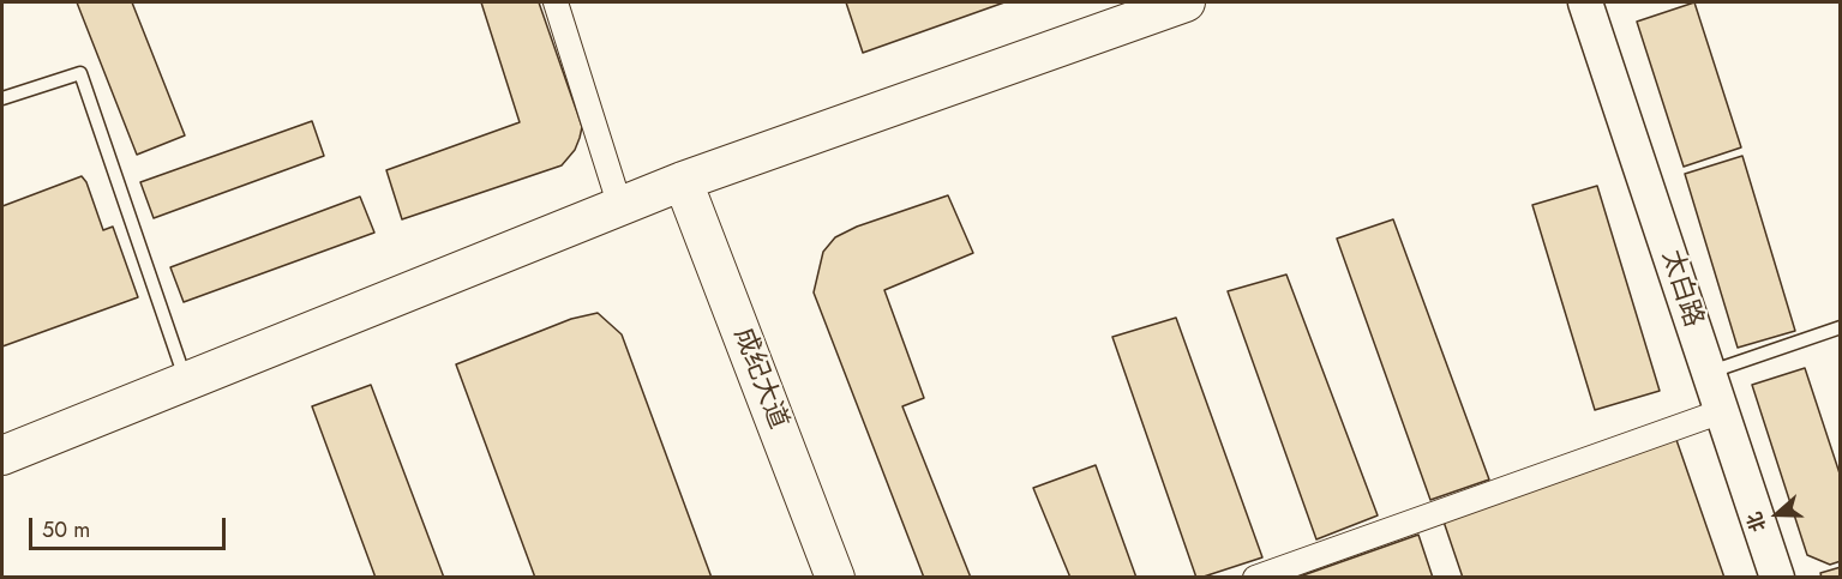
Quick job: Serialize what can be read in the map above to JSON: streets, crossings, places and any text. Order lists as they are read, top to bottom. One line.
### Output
{"streets":{"main road":["太白路","成纪大道"]},"scale_bar":"50 m","north":"left"}
